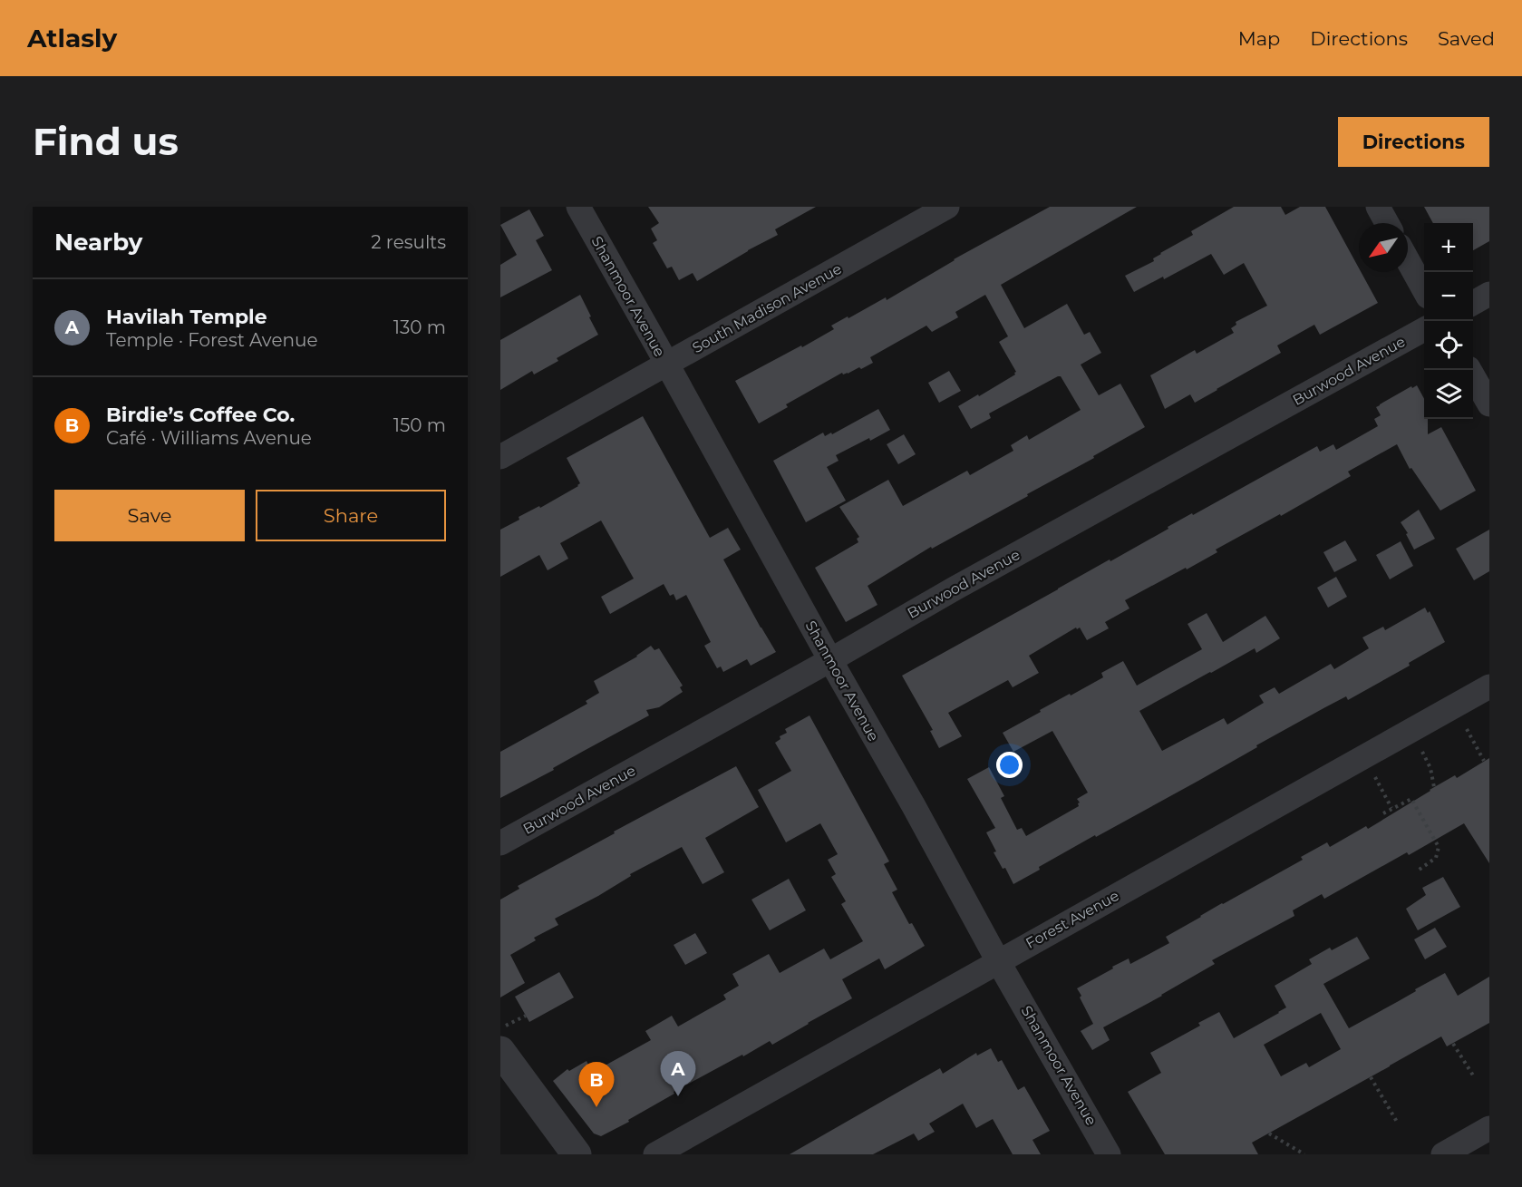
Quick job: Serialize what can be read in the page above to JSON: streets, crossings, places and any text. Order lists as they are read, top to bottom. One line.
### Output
{"streets":{"street":["Shanmoor Avenue","South Madison Avenue","Burwood Avenue","Forest Avenue"]},"crossings":[["Shanmoor Avenue","South Madison Avenue"],["Shanmoor Avenue","Burwood Avenue"],["Shanmoor Avenue","Forest Avenue"]],"north":"bottom left","page":{"header":"Atlasly","nav":["Map","Directions","Saved"],"buttons":["Directions",["Save","Share"]],"title":"Find us","heading":["Nearby","2 results"],"map_buttons":["+","−"],"list":[{"mark":"A","name":"Havilah Temple","note":"Temple · Forest Avenue","value":"130 m"},{"mark":"B","name":"Birdie’s Coffee Co.","note":"Café · Williams Avenue","value":"150 m"}],"pins":["A","B"]}}
